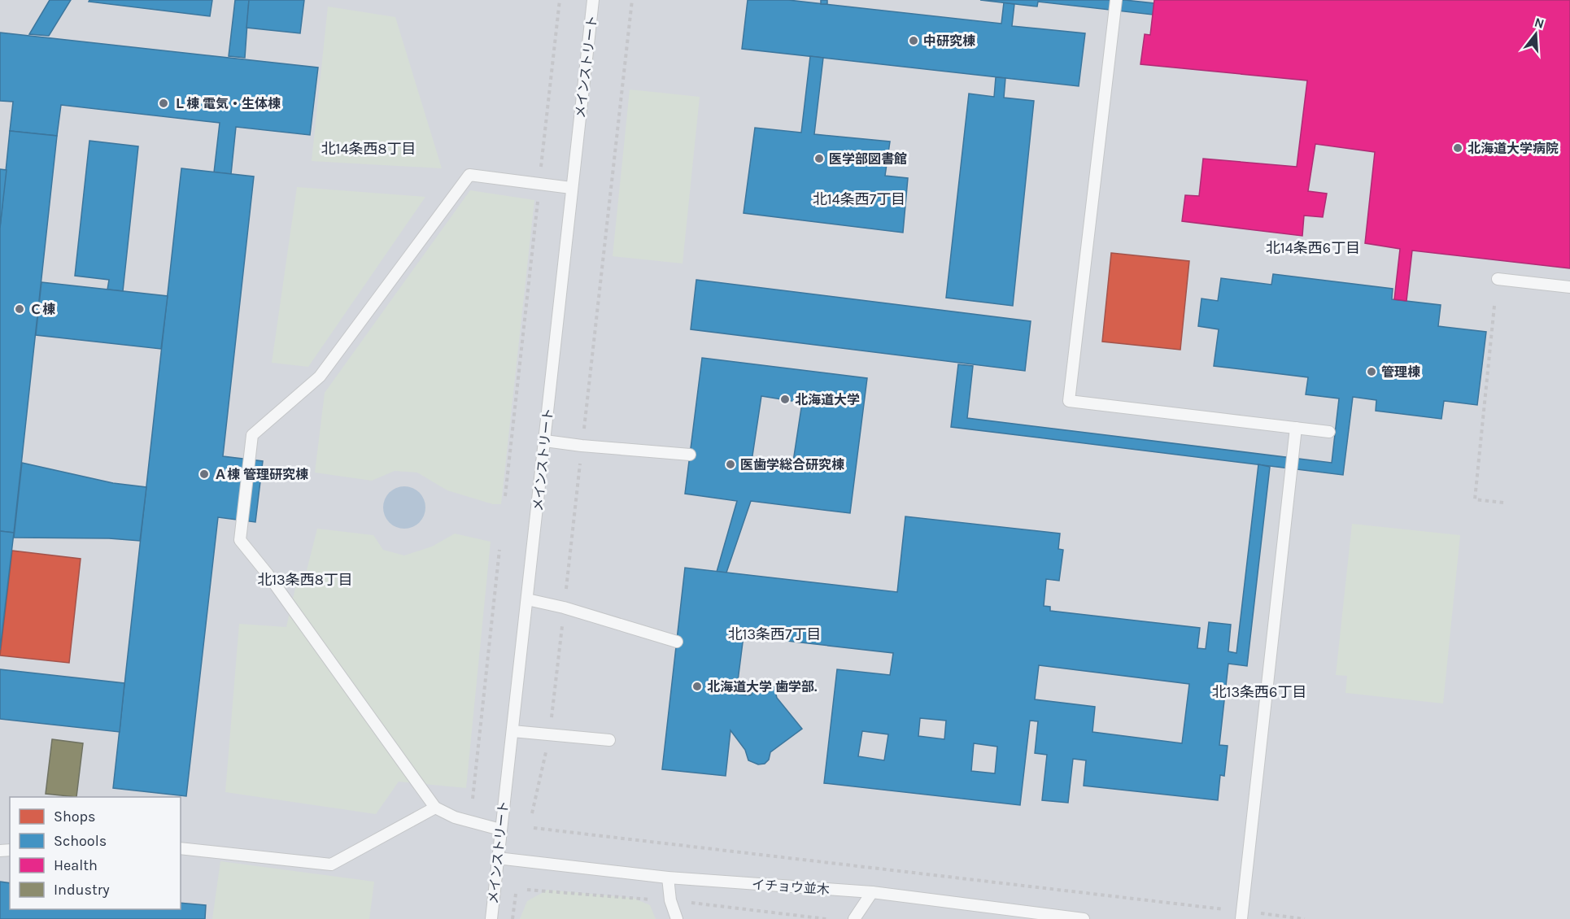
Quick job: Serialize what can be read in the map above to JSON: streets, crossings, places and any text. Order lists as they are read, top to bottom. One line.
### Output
{"streets":{"lane":["メインストリート","イチョウ並木"]},"crossings":[["メインストリート","イチョウ並木"]],"districts":["北14条西8丁目","北14条西7丁目","北14条西6丁目","北13条西8丁目","北13条西7丁目","北13条西6丁目"],"places":["中研究棟","Ｌ棟 電気・生体棟","北海道大学病院","医学部図書館","Ｃ棟","管理棟","北海道大学","医歯学総合研究棟","Ａ棟 管理研究棟","北海道大学 歯学部."],"legend":["Shops","Schools","Health","Industry"],"north":"top"}
